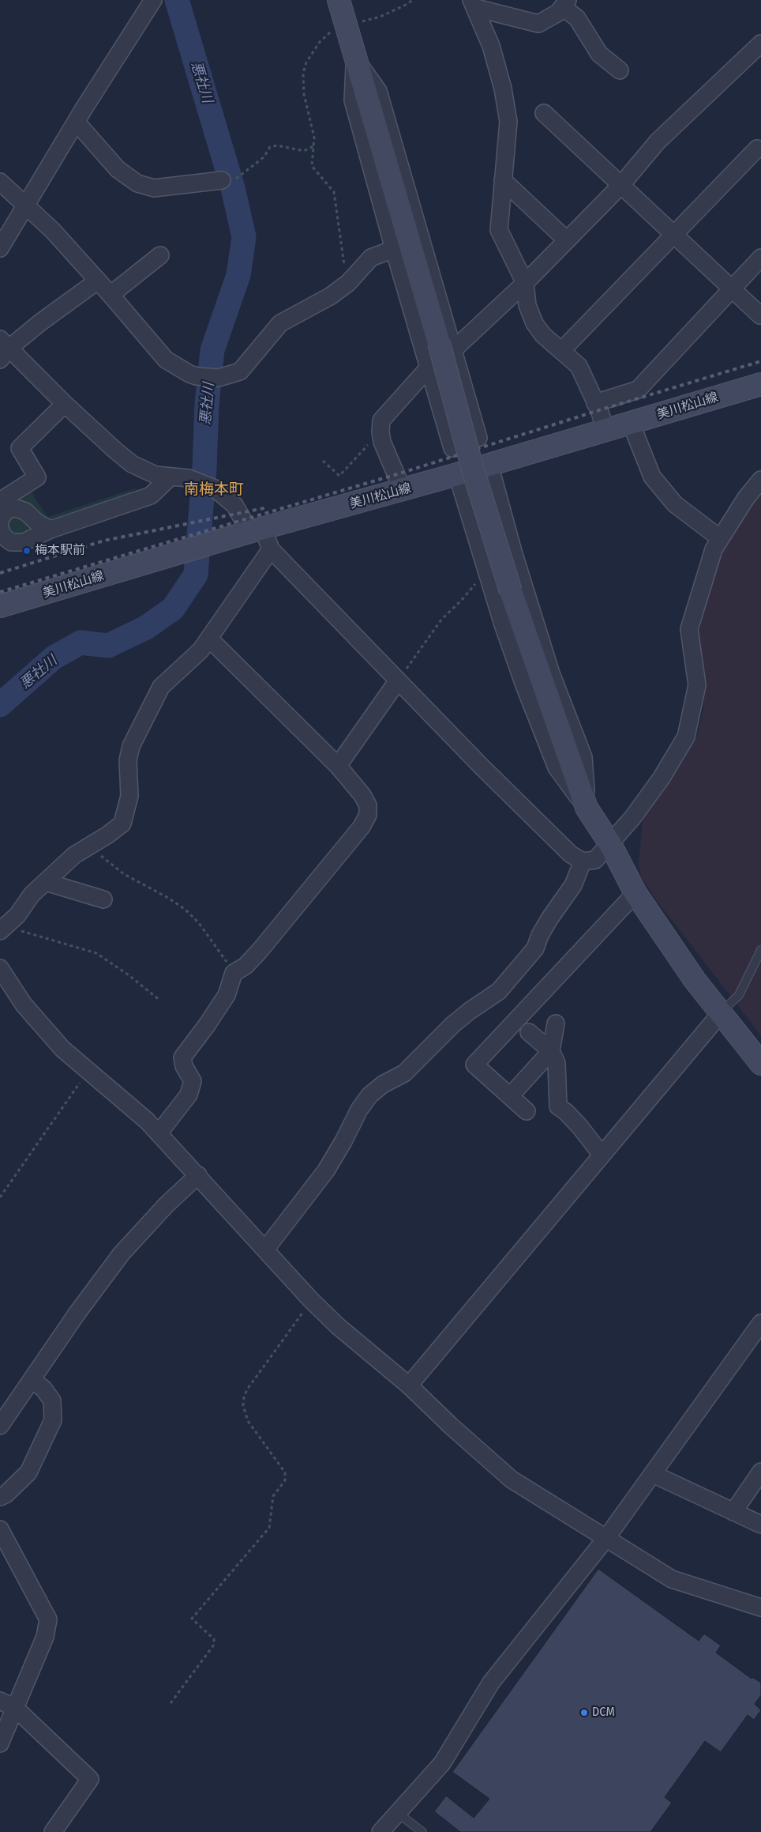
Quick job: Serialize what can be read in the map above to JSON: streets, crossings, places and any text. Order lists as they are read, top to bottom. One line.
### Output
{"streets":{"street":["美川松山線"]},"districts":["南梅本町"],"water":["悪社川"],"places":["梅本駅前","DCM"]}
